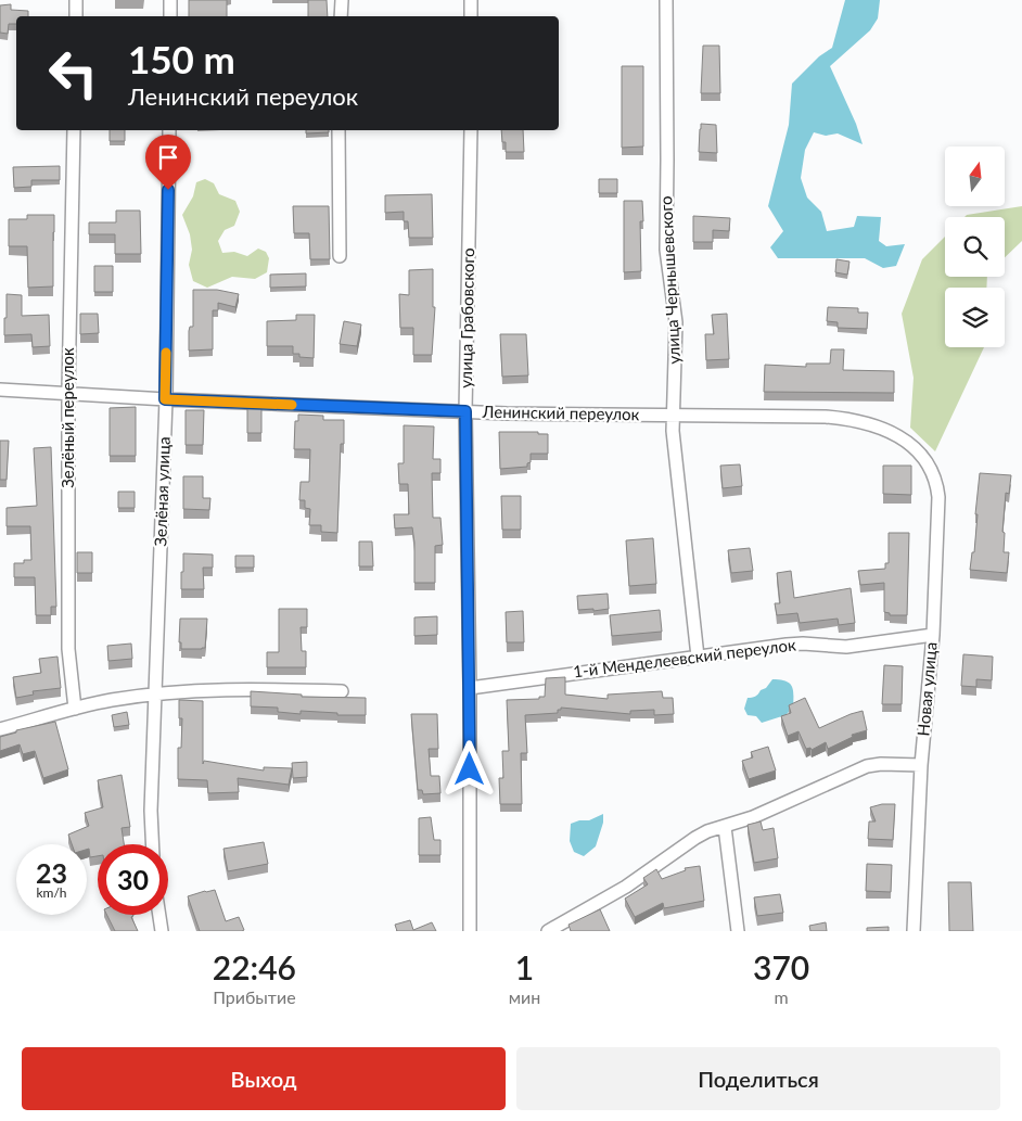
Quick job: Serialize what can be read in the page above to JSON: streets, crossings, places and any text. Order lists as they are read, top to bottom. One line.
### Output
{"streets":{"street":["улица Чернышевского","улица Грабовского","Ленинский переулок","Зелёный переулок","Зелёная улица","1-й Менделеевский переулок","Новая улица"]},"crossings":[["улица Чернышевского","Ленинский переулок"],["улица Чернышевского","1-й Менделеевский переулок"],["улица Грабовского","Ленинский переулок"],["улица Грабовского","1-й Менделеевский переулок"],["Ленинский переулок","Зелёный переулок"],["Ленинский переулок","Зелёная улица"],["Ленинский переулок","Новая улица"],["1-й Менделеевский переулок","Новая улица"]],"north":"top","page":{"turn":["150 m","Ленинский переулок"],"speed":"23 km/h","limit":"30","eta":["22:46","Прибытие","1","мин","370","m"],"buttons":["Выход","Поделиться"]}}
